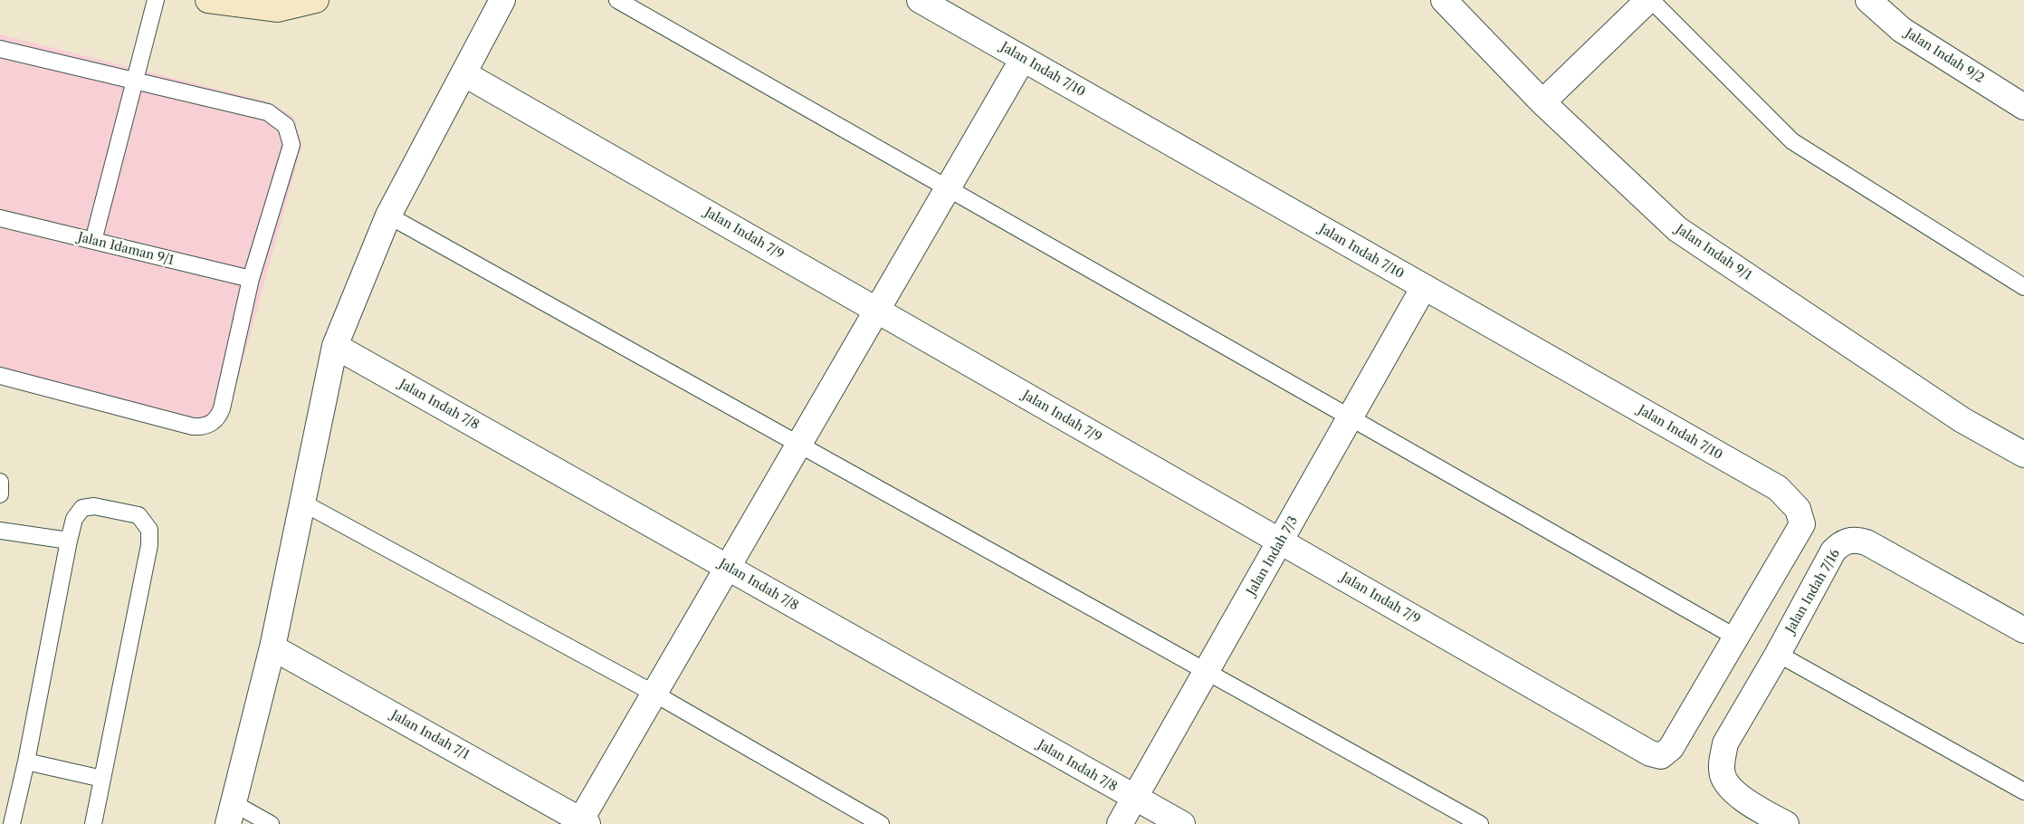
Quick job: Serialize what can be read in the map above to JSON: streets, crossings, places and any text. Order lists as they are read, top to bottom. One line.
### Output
{"streets":{"street":["Jalan Indah 9/2","Jalan Indah 7/10","Jalan Indah 7/9","Jalan Indah 9/1","Jalan Indah 7/8","Jalan Indah 7/3","Jalan Indah 7/16","Jalan Indah 7/1"],"lane":["Jalan Idaman 9/1"]},"crossings":[["Jalan Indah 7/10","Jalan Indah 7/9"],["Jalan Indah 7/10","Jalan Indah 7/3"],["Jalan Indah 7/9","Jalan Indah 7/3"],["Jalan Indah 7/8","Jalan Indah 7/3"]]}
